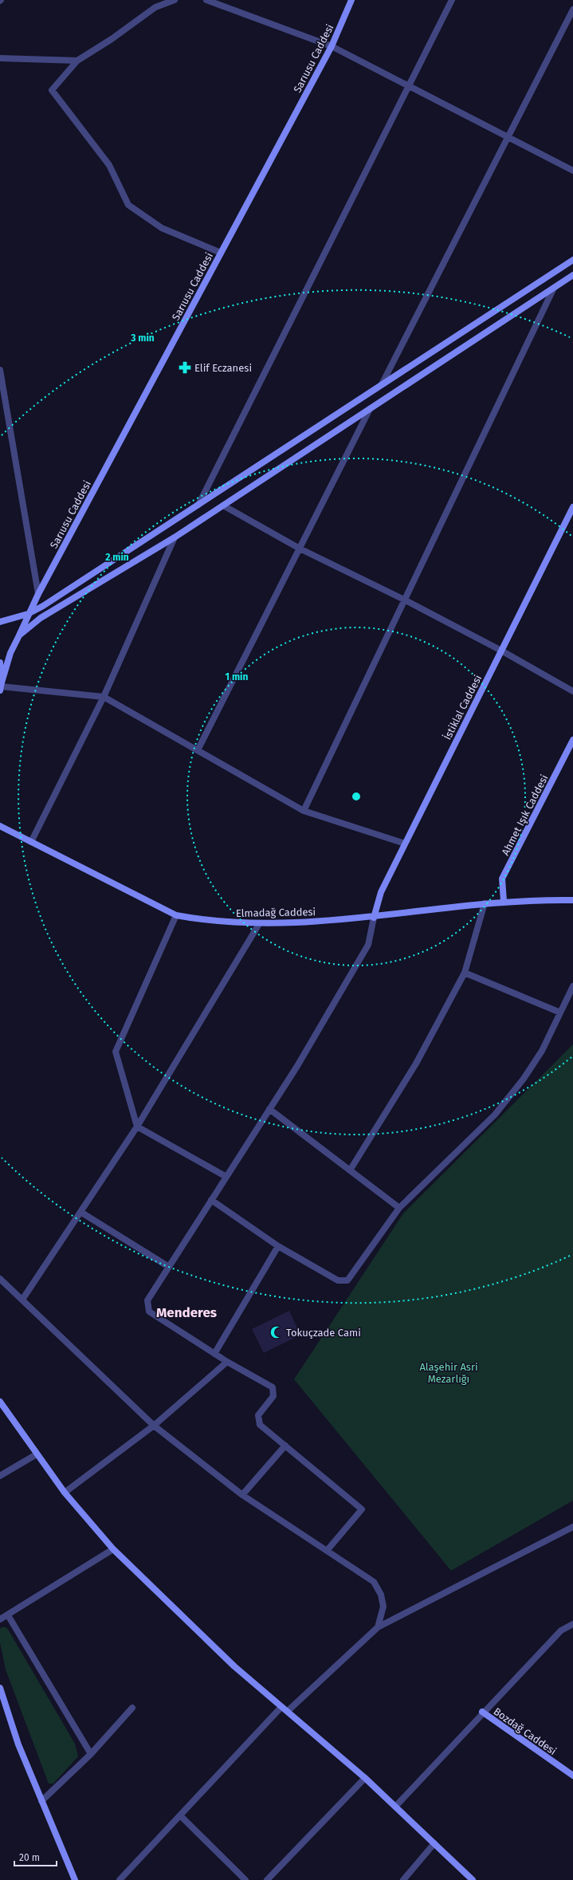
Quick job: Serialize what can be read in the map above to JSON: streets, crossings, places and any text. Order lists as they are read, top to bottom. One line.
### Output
{"streets":{"street":["Sarıusu Caddesi","İstiklal Caddesi","Ahmet Işık Caddesi","Elmadağ Caddesi","Bozdağ Caddesi"]},"crossings":[["İstiklal Caddesi","Elmadağ Caddesi"],["Ahmet Işık Caddesi","Elmadağ Caddesi"]],"districts":["Menderes"],"parks":["Alaşehir Asri Mezarlığı"],"places":{"pharmacy":["Elif Eczanesi"],"mosque":["Tokuçzade Cami"]},"scale_bar":"20 m","rings":["3 min","2 min","1 min"]}
